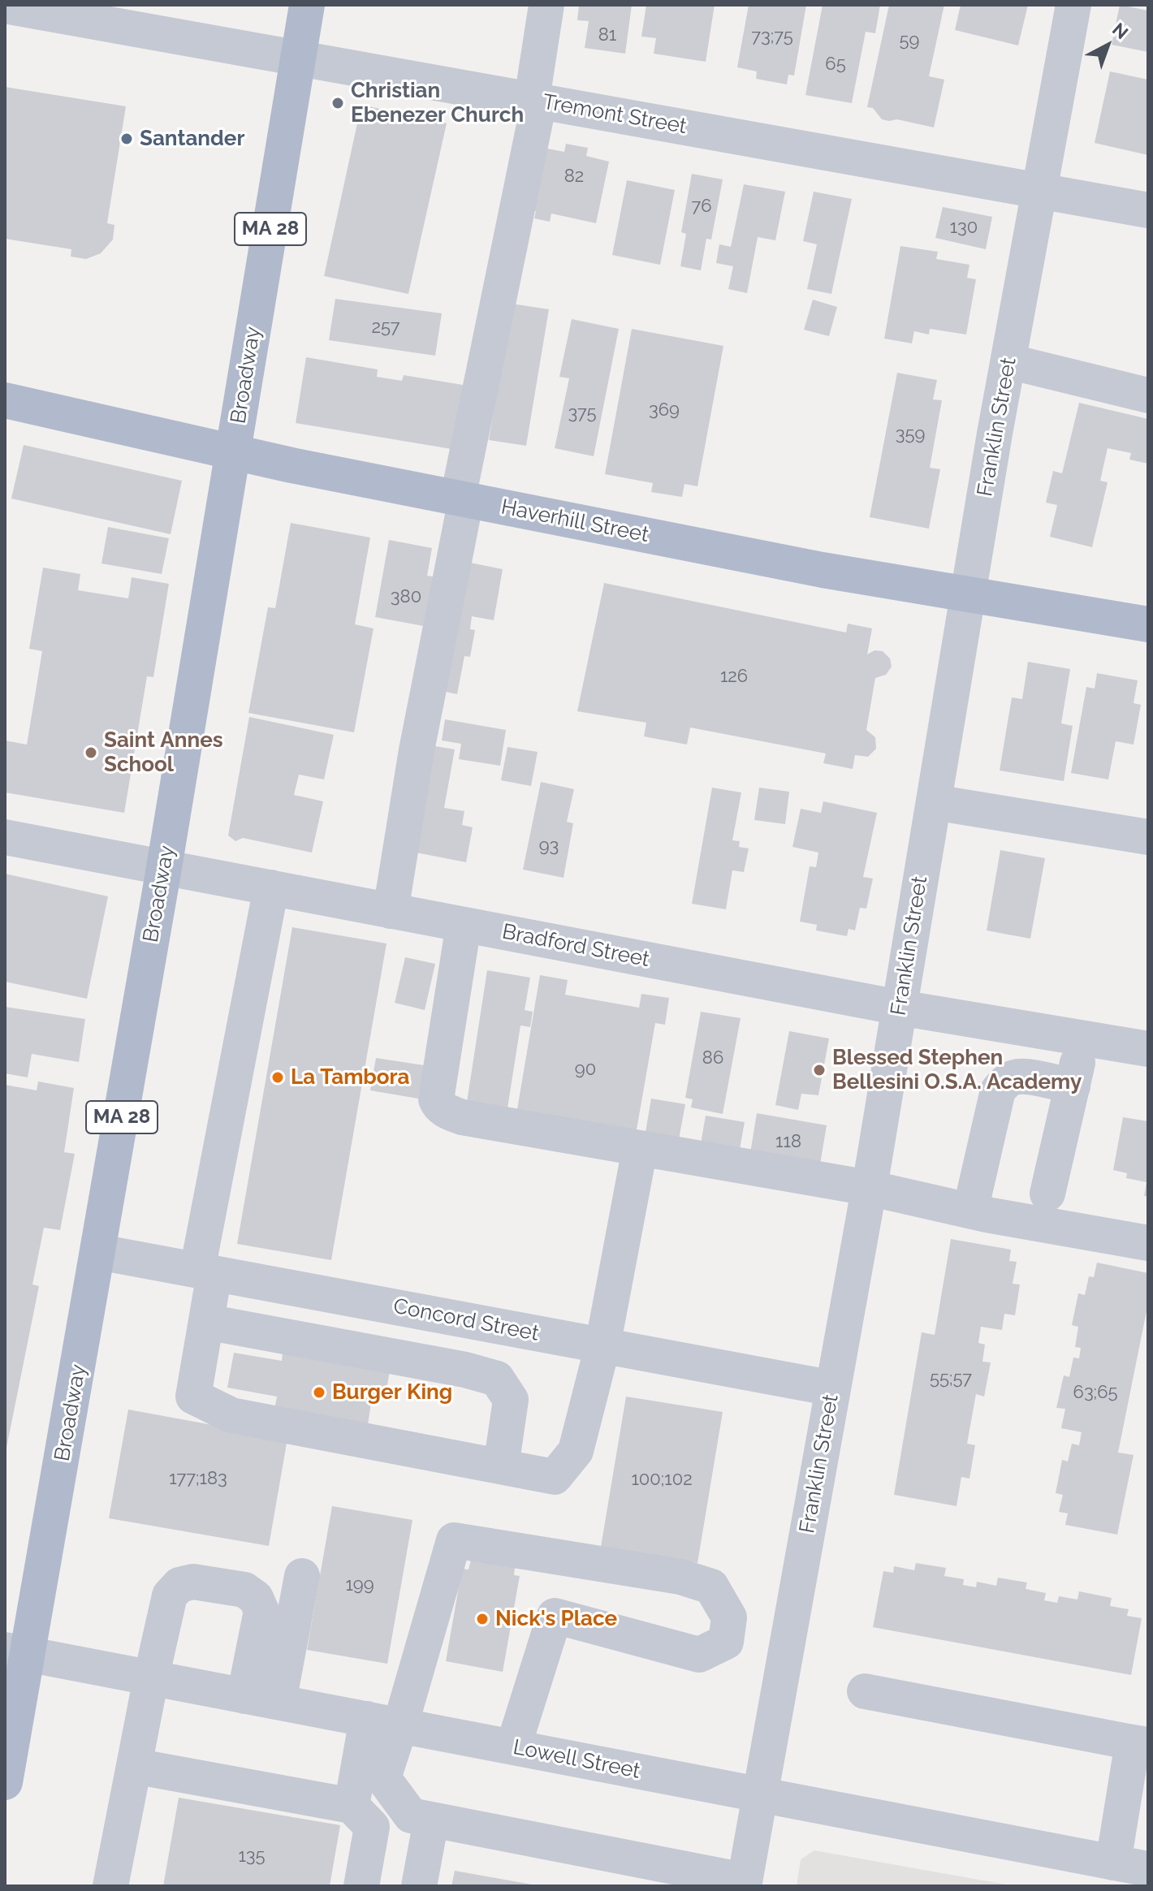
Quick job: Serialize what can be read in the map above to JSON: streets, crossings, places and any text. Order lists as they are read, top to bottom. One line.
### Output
{"streets":{"main road":["MA 28","Broadway","Haverhill Street"],"street":["Tremont Street","Franklin Street","Bradford Street","Concord Street","Lowell Street"]},"crossings":[["Tremont Street","Broadway"],["Tremont Street","Franklin Street"],["Broadway","Haverhill Street"],["Broadway","Bradford Street"],["Broadway","Concord Street"],["Broadway","Lowell Street"],["Franklin Street","Haverhill Street"],["Franklin Street","Bradford Street"],["Franklin Street","Concord Street"],["Franklin Street","Lowell Street"]],"places":["Christian Ebenezer Church","Santander","Saint Annes School","Blessed Stephen Bellesini O.S.A. Academy","La Tambora","Burger King","Nick's Place"],"house_numbers":["81","73;75","59","65","82","76","130","257","369","375","359","380","126","93","86","90","118","55;57","63;65","177;183","100;102","199","135"],"north":"top right"}
